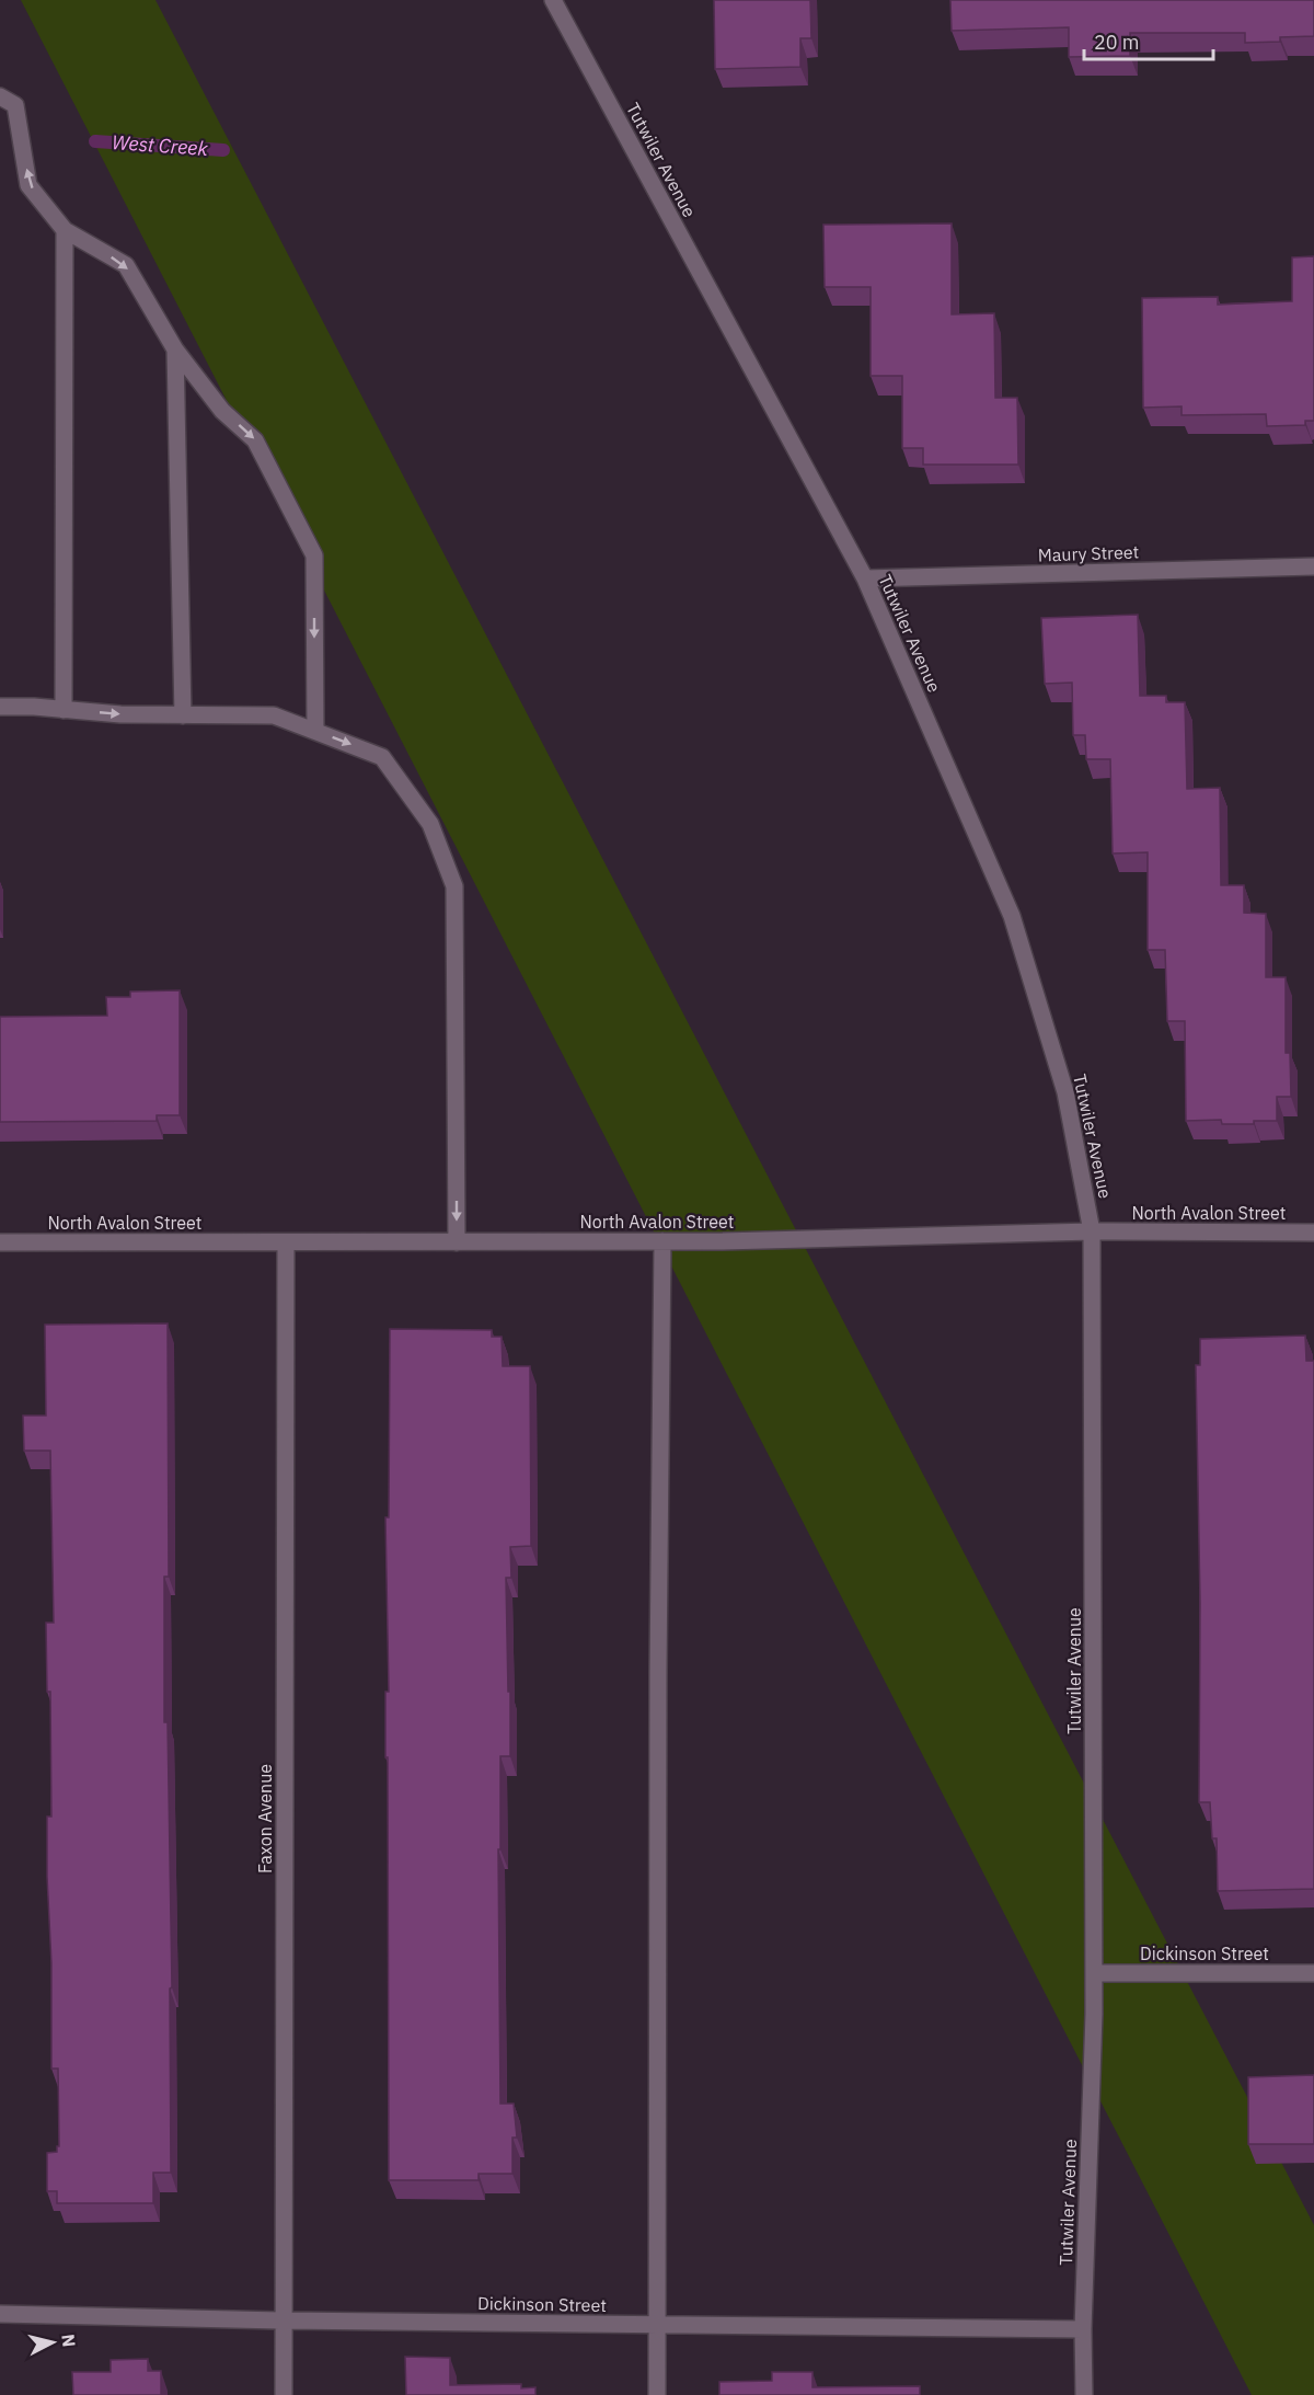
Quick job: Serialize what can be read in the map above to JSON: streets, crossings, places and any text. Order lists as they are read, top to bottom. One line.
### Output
{"streets":{"street":["Tutwiler Avenue","Maury Street","North Avalon Street","Faxon Avenue","Dickinson Street"]},"crossings":[["Tutwiler Avenue","Maury Street"],["Tutwiler Avenue","North Avalon Street"],["Tutwiler Avenue","Dickinson Street"],["North Avalon Street","Faxon Avenue"],["Faxon Avenue","Dickinson Street"]],"water":["West Creek"],"scale_bar":"20 m","north":"right"}
